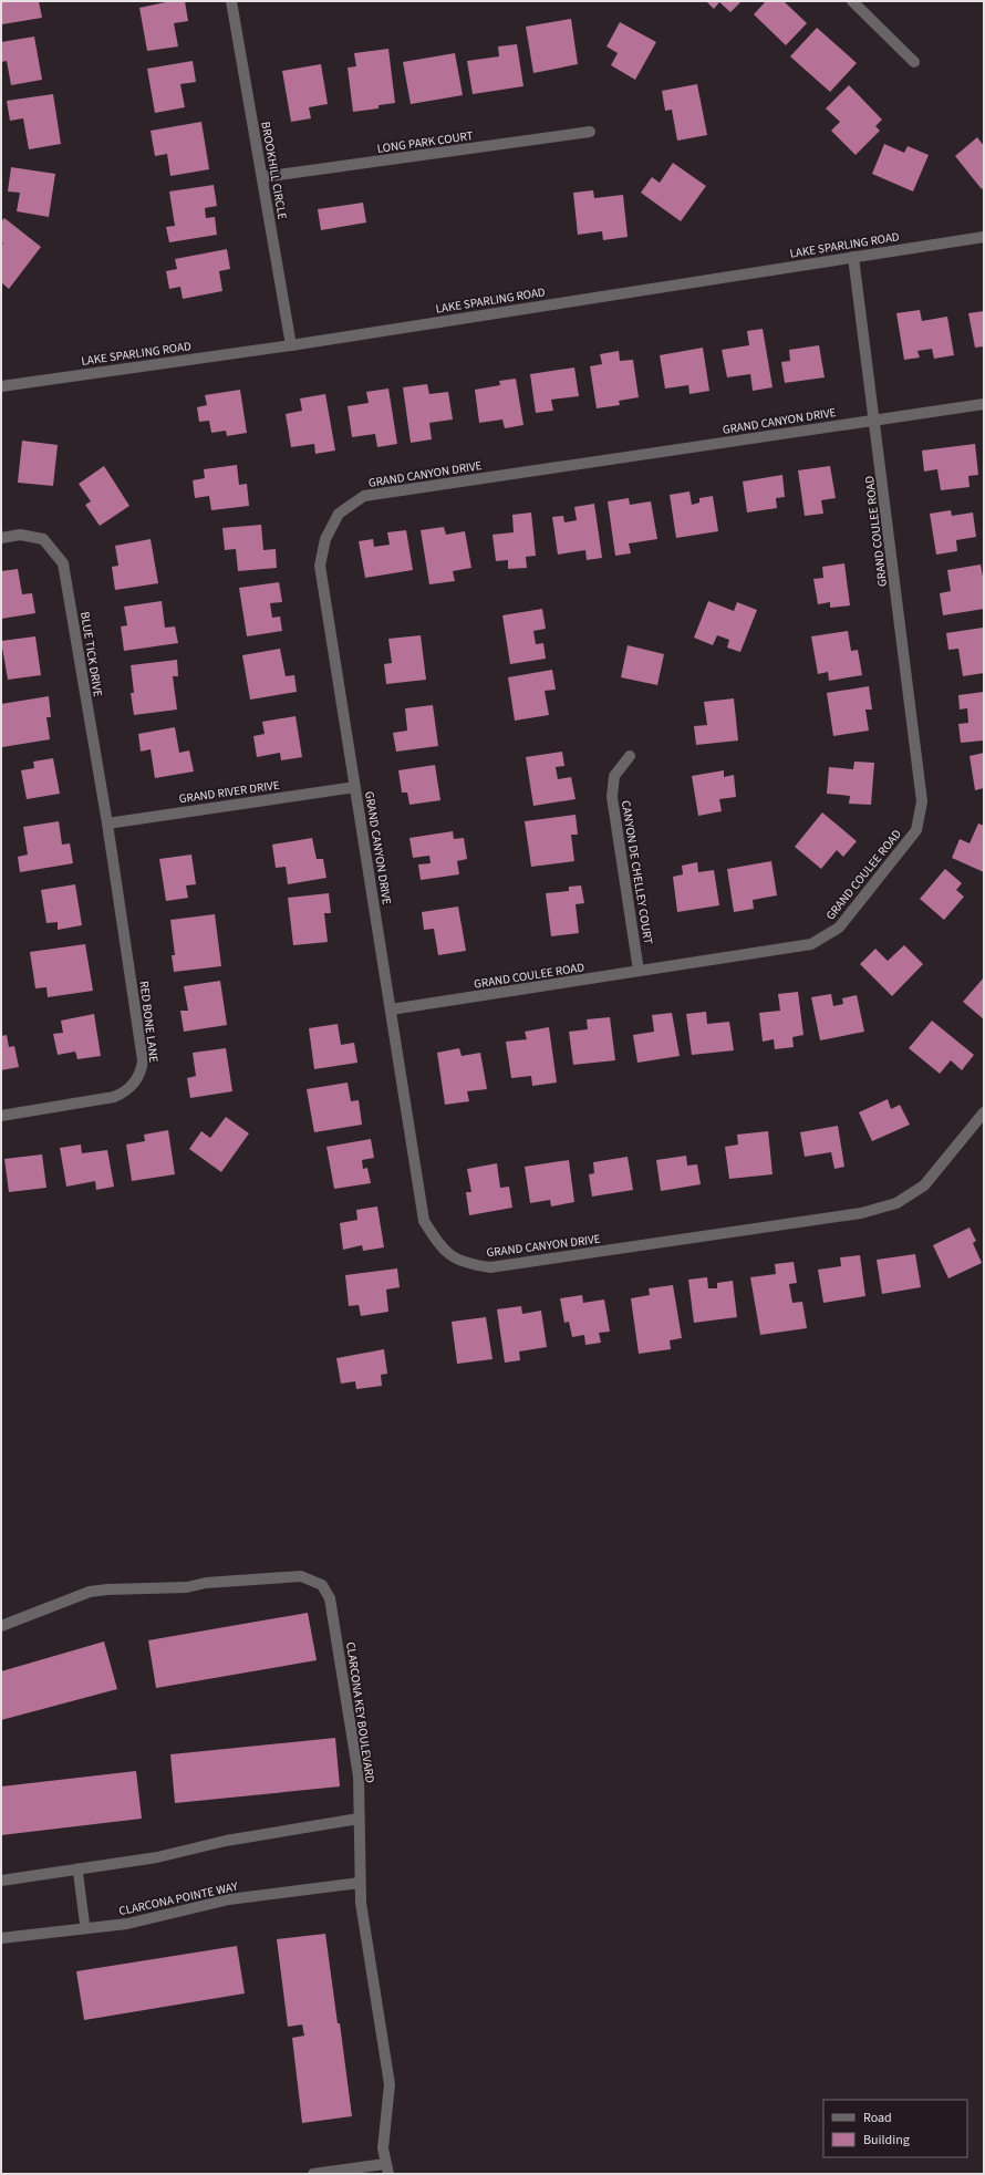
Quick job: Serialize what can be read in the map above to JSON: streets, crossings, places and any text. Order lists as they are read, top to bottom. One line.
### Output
{"streets":{"street":["LONG PARK COURT","BROOKHILL CIRCLE","LAKE SPARLING ROAD","GRAND CANYON DRIVE","GRAND COULEE ROAD","BLUE TICK DRIVE","GRAND RIVER DRIVE","CANYON DE CHELLEY COURT","RED BONE LANE","CLARCONA KEY BOULEVARD","CLARCONA POINTE WAY"]},"crossings":[["LONG PARK COURT","BROOKHILL CIRCLE"],["BROOKHILL CIRCLE","LAKE SPARLING ROAD"],["LAKE SPARLING ROAD","GRAND COULEE ROAD"],["GRAND CANYON DRIVE","GRAND COULEE ROAD"],["GRAND CANYON DRIVE","GRAND RIVER DRIVE"],["GRAND COULEE ROAD","CANYON DE CHELLEY COURT"],["BLUE TICK DRIVE","GRAND RIVER DRIVE"],["BLUE TICK DRIVE","RED BONE LANE"],["GRAND RIVER DRIVE","RED BONE LANE"],["CLARCONA KEY BOULEVARD","CLARCONA POINTE WAY"]],"legend":["Road","Building"]}
